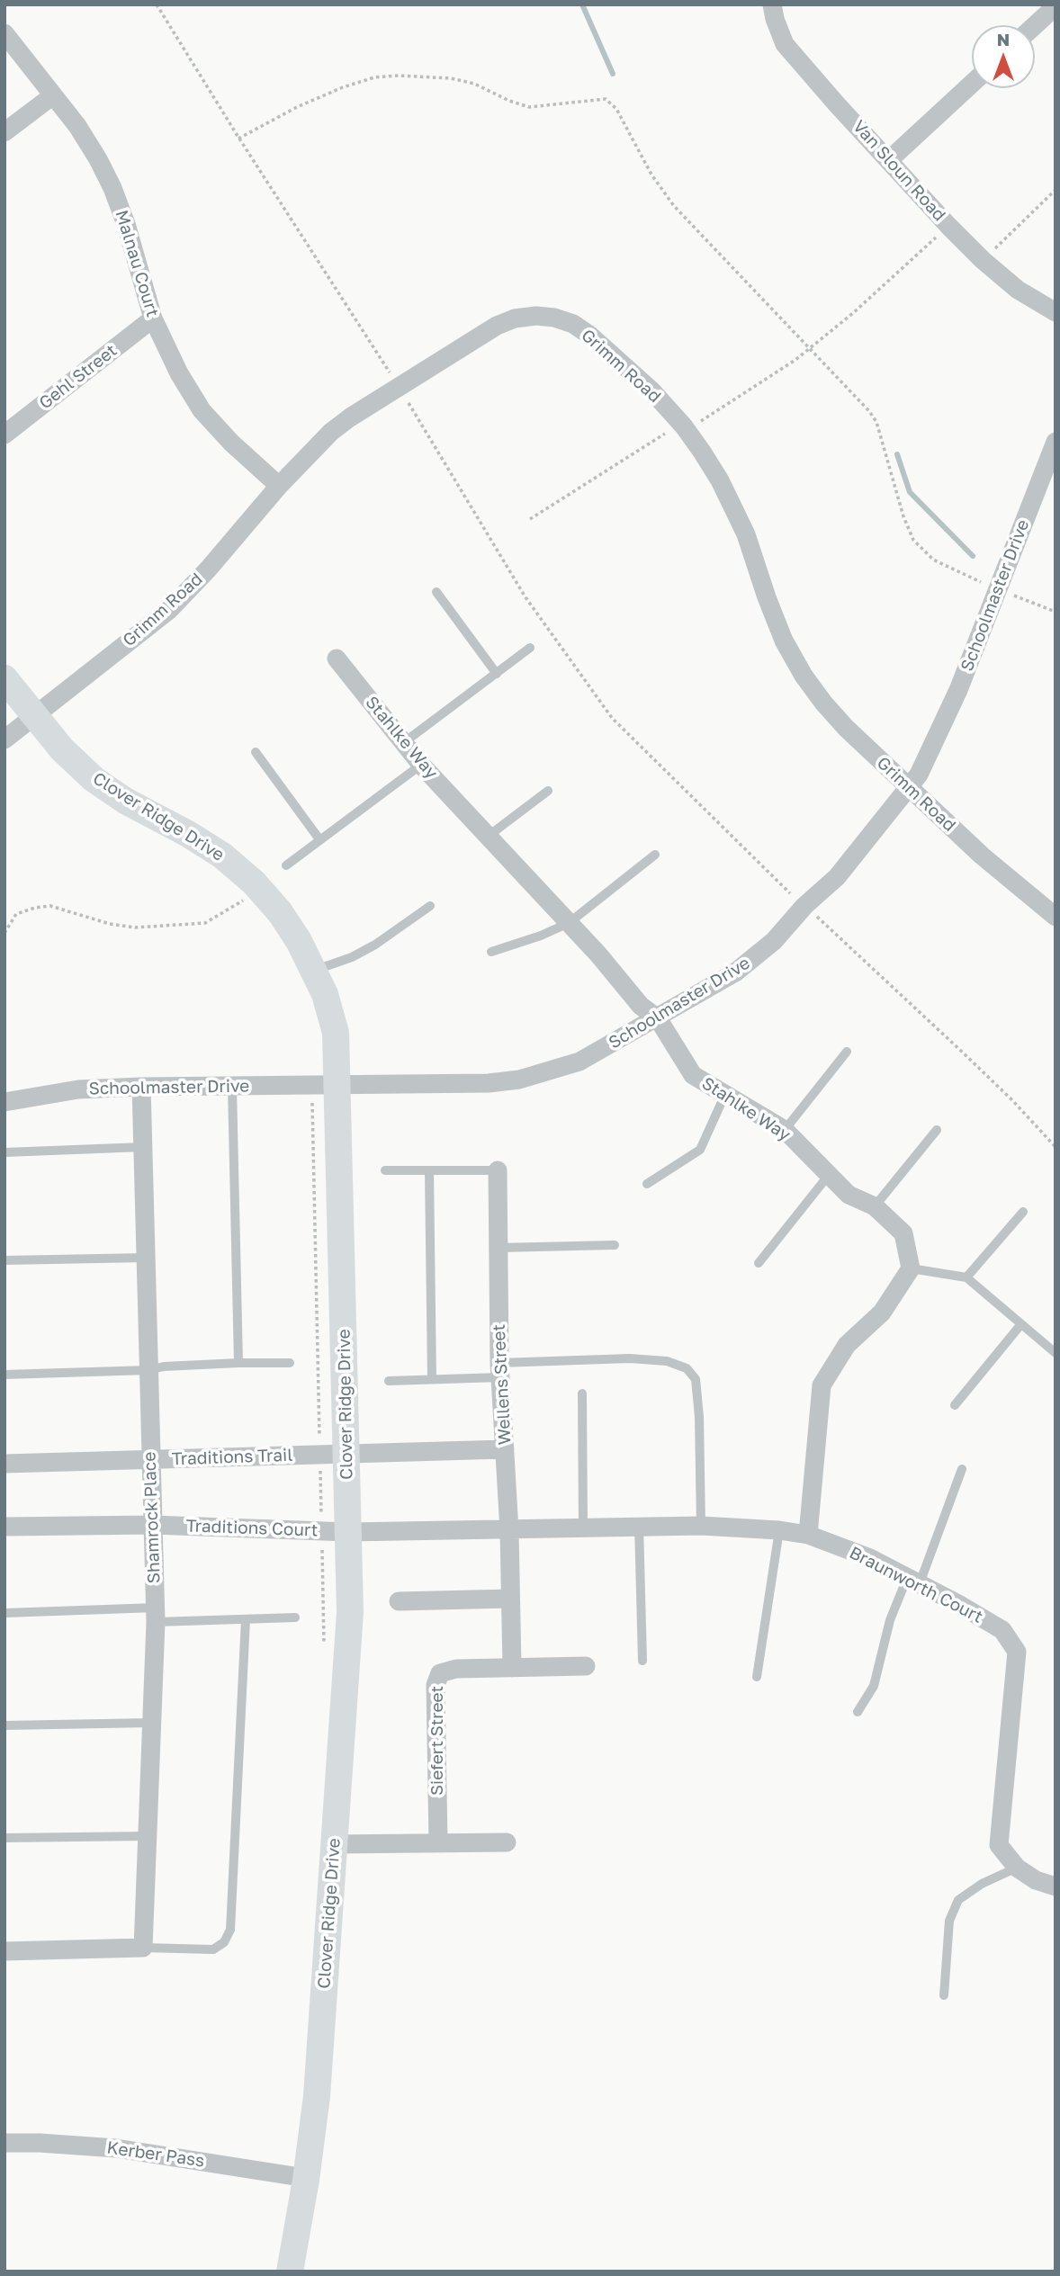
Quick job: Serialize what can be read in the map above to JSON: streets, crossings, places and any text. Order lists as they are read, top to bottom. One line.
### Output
{"streets":{"street":["Van Sloun Road","Malnau Court","Grimm Road","Gehl Street","Schoolmaster Drive","Stahlke Way","Clover Ridge Drive","Wellens Street","Traditions Trail","Shamrock Place","Traditions Court","Braunworth Court","Siefert Street","Kerber Pass"]},"crossings":[["Malnau Court","Grimm Road"],["Malnau Court","Gehl Street"],["Grimm Road","Schoolmaster Drive"],["Grimm Road","Clover Ridge Drive"],["Schoolmaster Drive","Stahlke Way"],["Schoolmaster Drive","Clover Ridge Drive"],["Schoolmaster Drive","Shamrock Place"],["Clover Ridge Drive","Traditions Trail"],["Clover Ridge Drive","Traditions Court"],["Clover Ridge Drive","Braunworth Court"],["Clover Ridge Drive","Kerber Pass"],["Wellens Street","Braunworth Court"],["Traditions Trail","Shamrock Place"],["Shamrock Place","Traditions Court"],["Traditions Court","Braunworth Court"]],"north":"top"}
